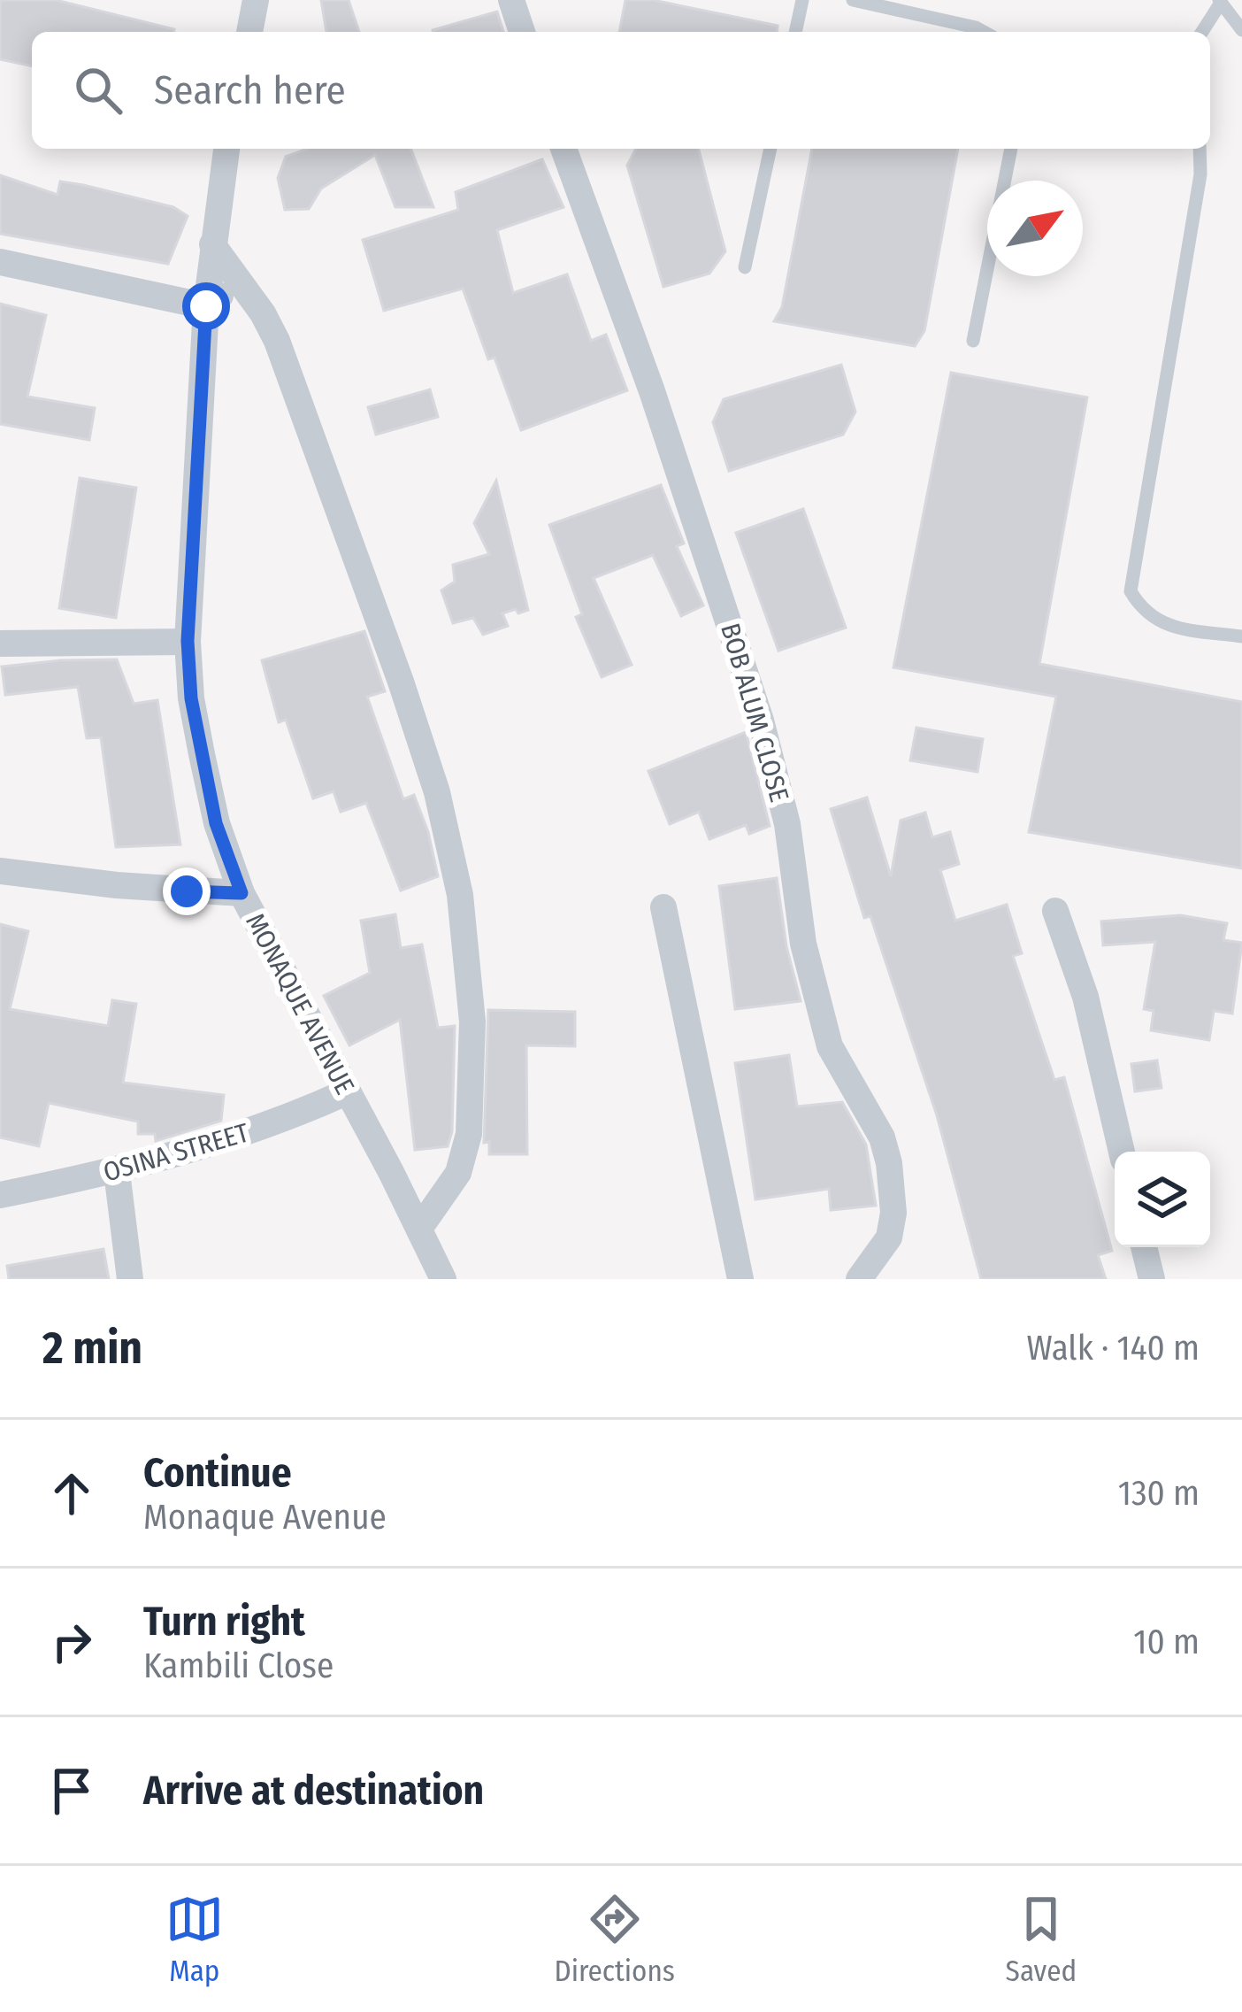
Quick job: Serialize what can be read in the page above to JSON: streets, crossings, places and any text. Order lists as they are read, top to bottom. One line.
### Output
{"streets":{"street":["BOB ALUM CLOSE","MONAQUE AVENUE","OSINA STREET"]},"crossings":[["MONAQUE AVENUE","OSINA STREET"]],"north":"top right","page":{"search":"Search here","heading":["2 min","Walk · 140 m"],"list":[["Continue","Monaque Avenue","130 m"],["Turn right","Kambili Close","10 m"],"Arrive at destination"],"nav":["Map","Directions","Saved"]}}
